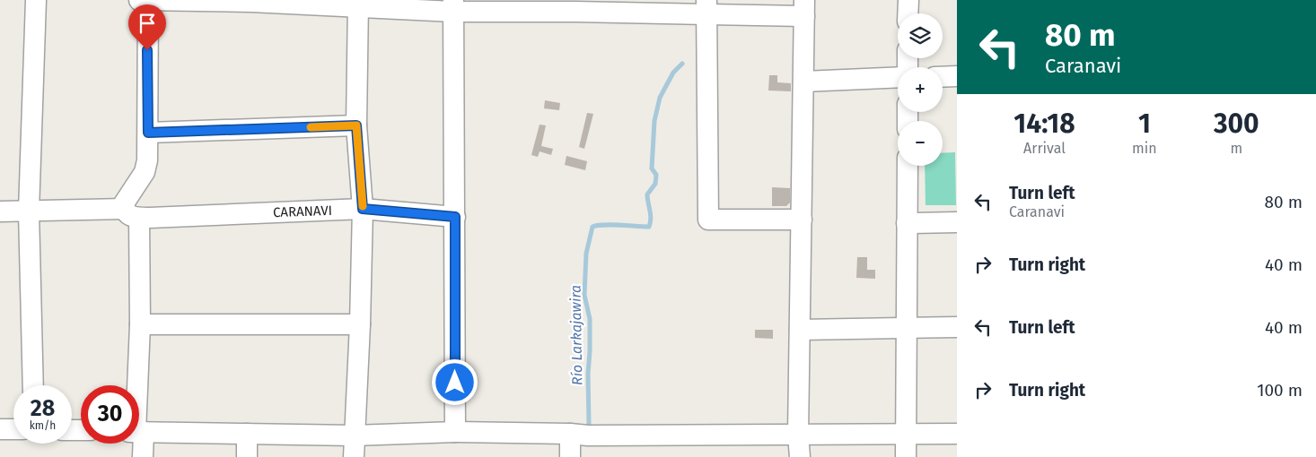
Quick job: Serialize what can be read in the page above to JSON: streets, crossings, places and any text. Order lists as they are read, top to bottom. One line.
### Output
{"streets":{"street":["CARANAVI"]},"water":["Río Larkajawira"],"page":{"turn":["80 m","Caranavi"],"map_buttons":["+","−"],"eta":["14:18","Arrival","1","min","300","m"],"list":[{"name":"Turn left","note":"Caranavi","value":"80 m"},{"name":"Turn right","value":"40 m"},{"name":"Turn left","value":"40 m"},{"name":"Turn right","value":"100 m"}],"speed":"28 km/h","limit":"30"}}
